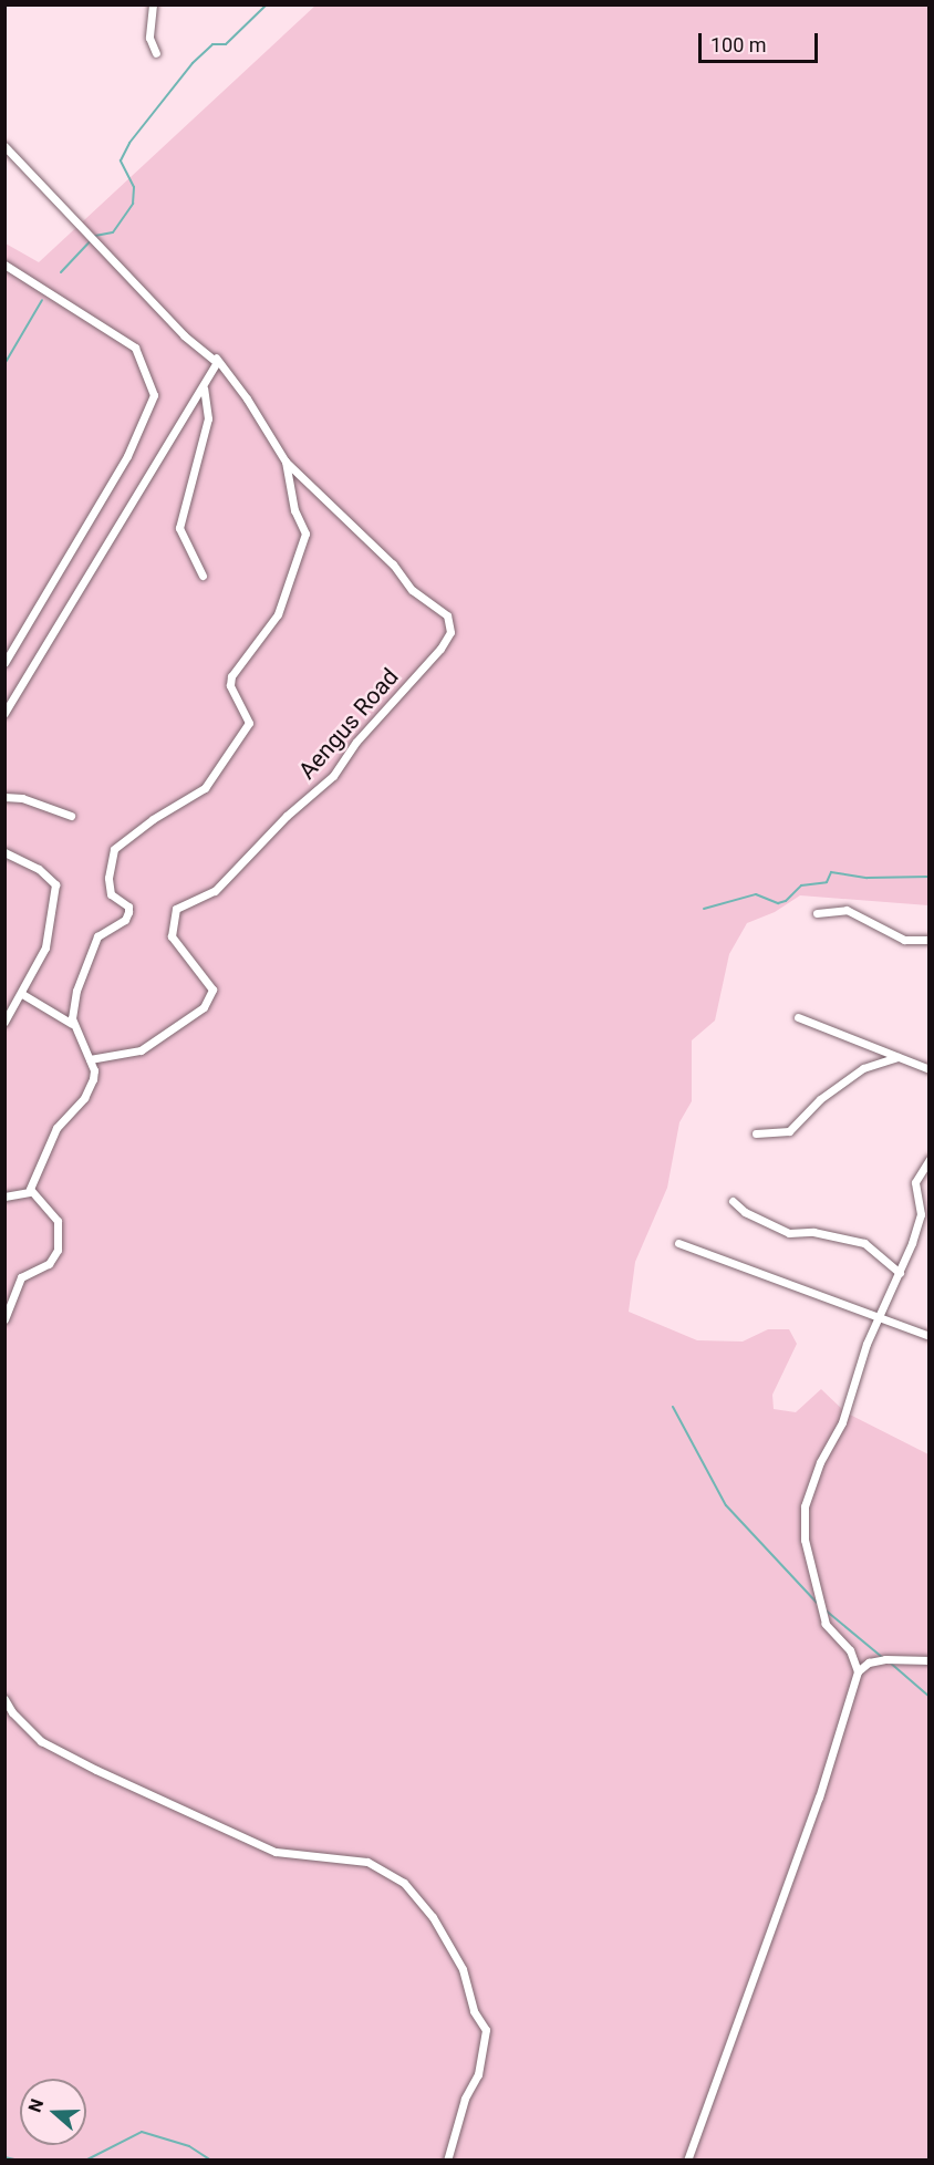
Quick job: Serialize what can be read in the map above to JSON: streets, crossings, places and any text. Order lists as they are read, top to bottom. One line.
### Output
{"streets":{"street":["Aengus Road"]},"scale_bar":"100 m","north":"left"}
